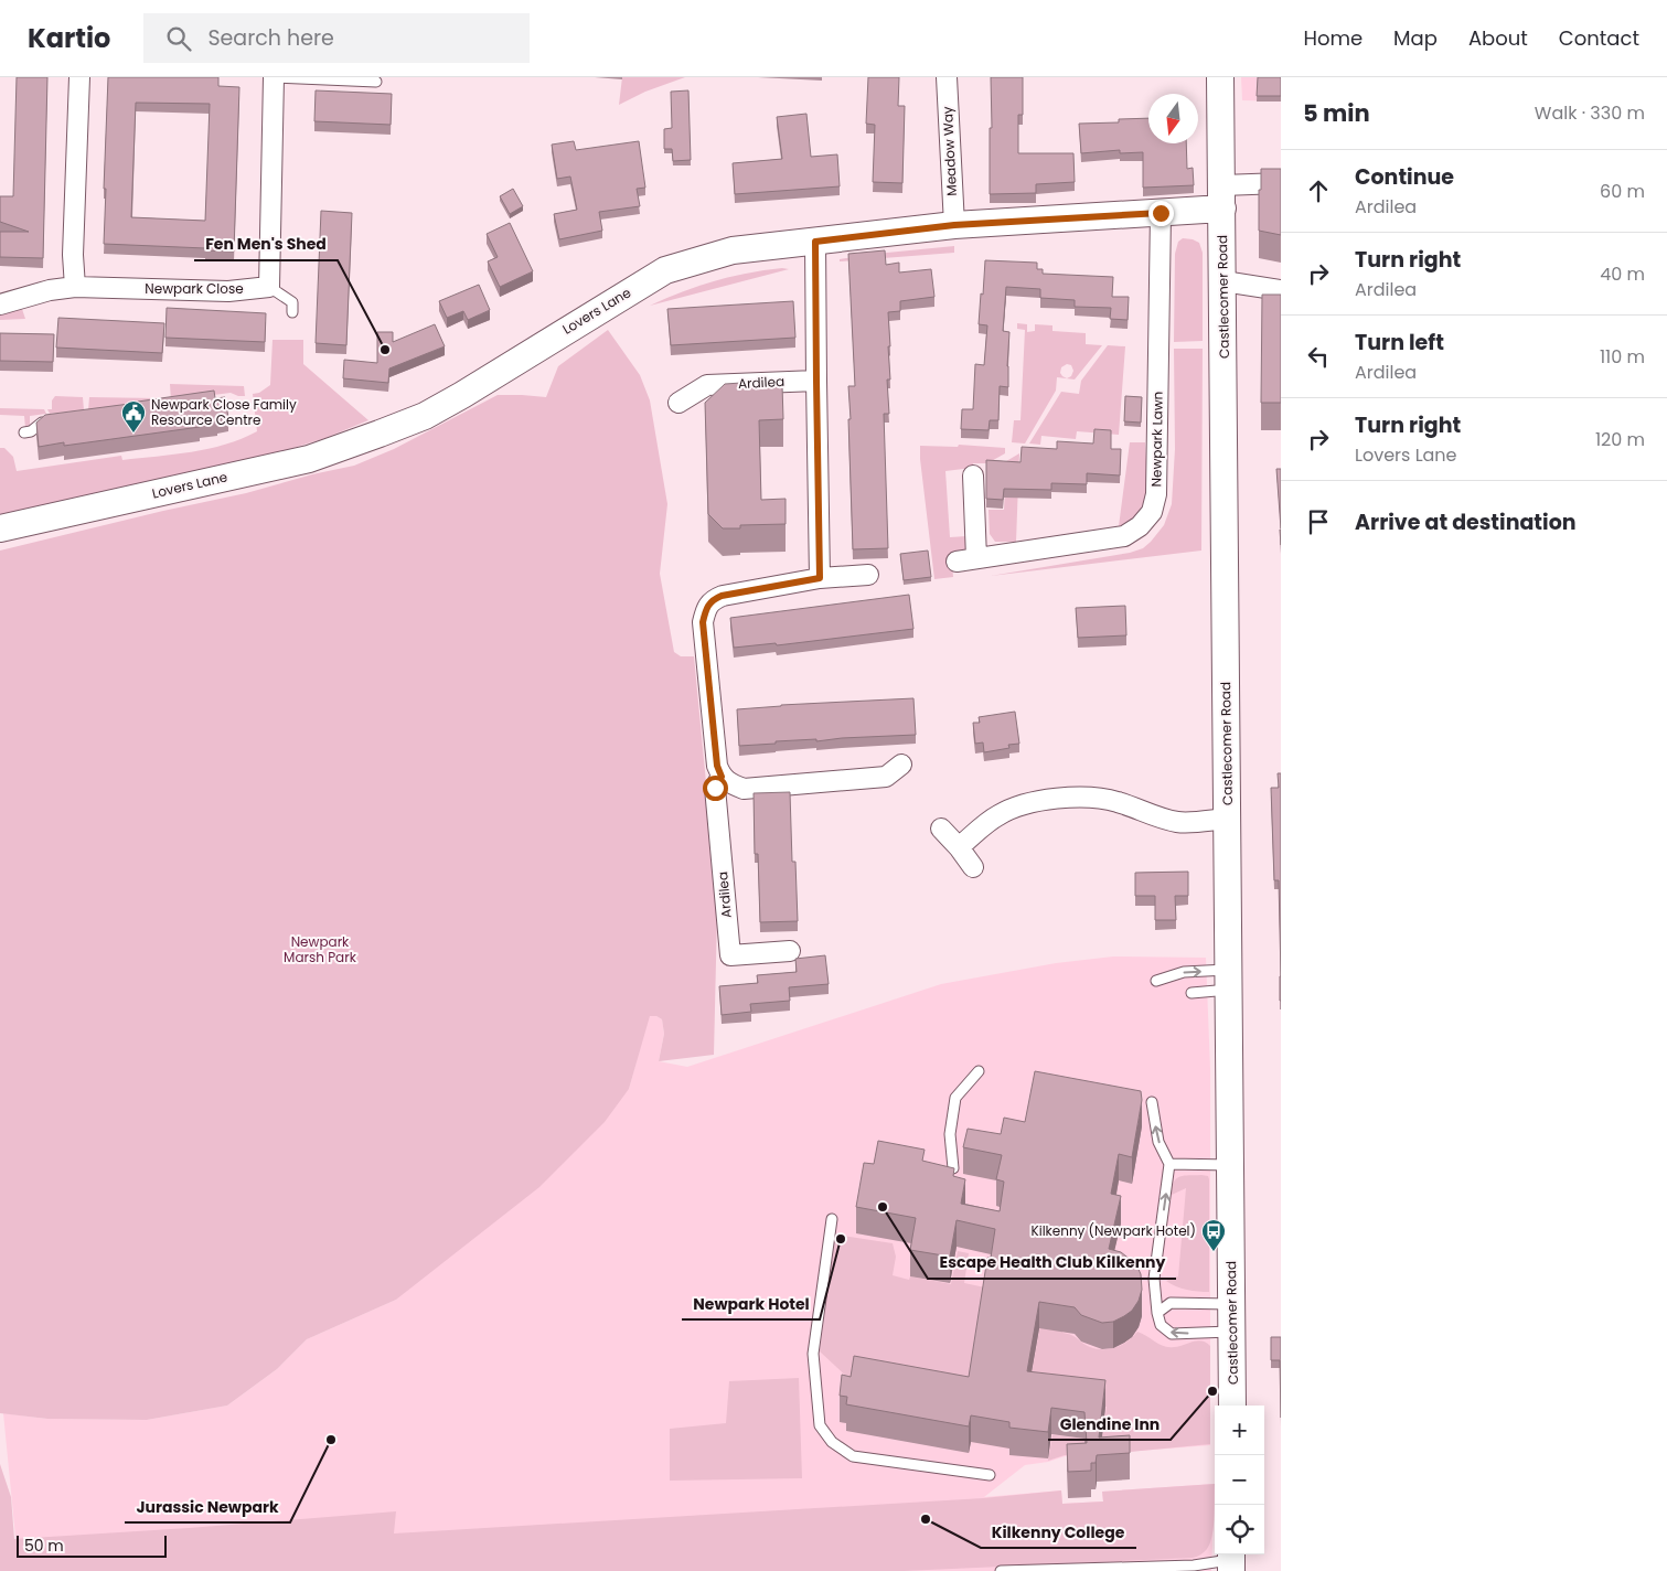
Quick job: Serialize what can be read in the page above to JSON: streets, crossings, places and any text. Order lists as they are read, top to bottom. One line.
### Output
{"streets":{"main road":["Castlecomer Road","Lovers Lane"],"street":["Meadow Way","Newpark Close","Ardilea","Newpark Lawn"]},"crossings":[["Meadow Way","Lovers Lane"],["Castlecomer Road","Lovers Lane"],["Lovers Lane","Newpark Lawn"]],"parks":["Newpark Marsh Park"],"places":{"other":["Fen Men's Shed","Escape Health Club Kilkenny","Newpark Hotel","Glendine Inn","Jurassic Newpark","Kilkenny College"],"public building":["Newpark Close Family Resource Centre"],"bus stop":["Kilkenny (Newpark Hotel)"]},"scale_bar":"50 m","north":"bottom","page":{"header":"Kartio","search":"Search here","nav":["Home","Map","About","Contact"],"heading":["5 min","Walk · 330 m"],"list":[["Continue","Ardilea","60 m"],["Turn right","Ardilea","40 m"],["Turn left","Ardilea","110 m"],["Turn right","Lovers Lane","120 m"],"Arrive at destination"],"map_buttons":["+","−"],"scale":"50 m"}}
